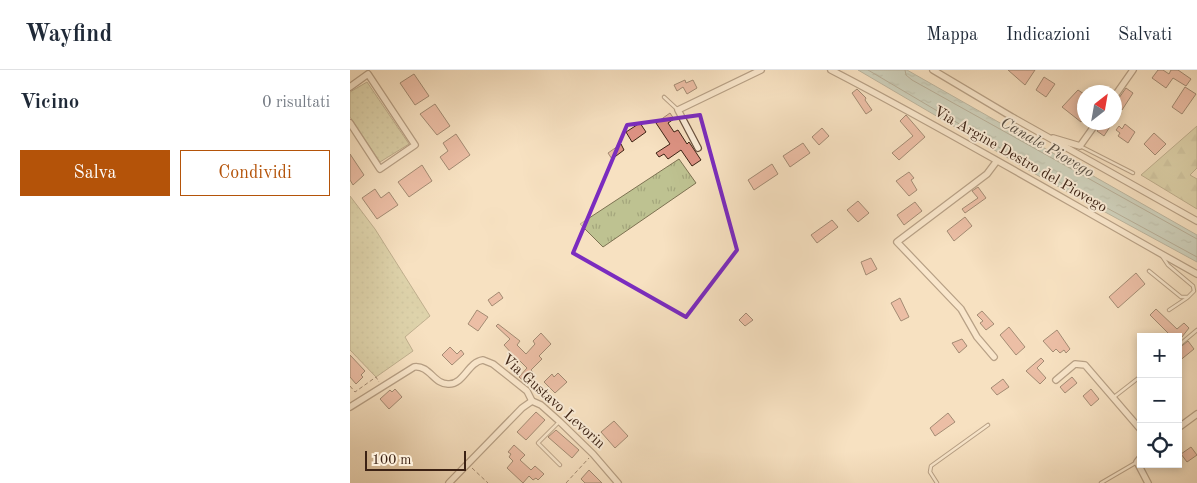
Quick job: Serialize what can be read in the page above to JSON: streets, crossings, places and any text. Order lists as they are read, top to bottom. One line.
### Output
{"streets":{"street":["Via Argine Destro del Piovego","Via Gustavo Levorin"]},"water":["Canale Piovego"],"scale_bar":"100 m","north":"top right","page":{"header":"Wayfind","nav":["Mappa","Indicazioni","Salvati"],"heading":["Vicino","0 risultati"],"buttons":["Salva","Condividi"],"map_buttons":["+","−"],"scale":"100 m"}}
